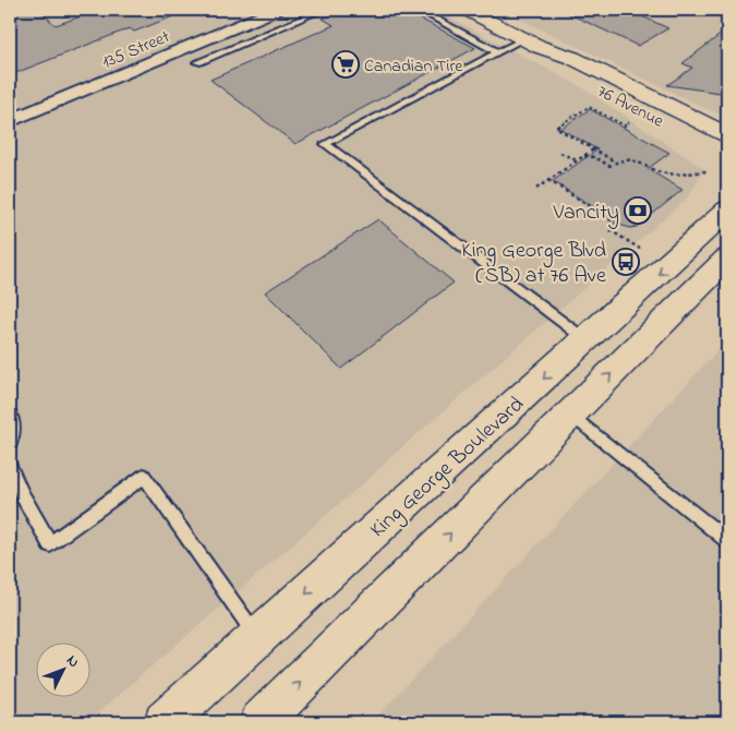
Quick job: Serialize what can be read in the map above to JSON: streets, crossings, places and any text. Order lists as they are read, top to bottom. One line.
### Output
{"streets":{"main road":["76 Avenue","King George Boulevard"],"street":["135 Street"]},"places":{"supermarket":["Canadian Tire"],"bank":["Vancity"],"bus stop":["King George Blvd (SB) at 76 Ave"]},"north":"top right"}
